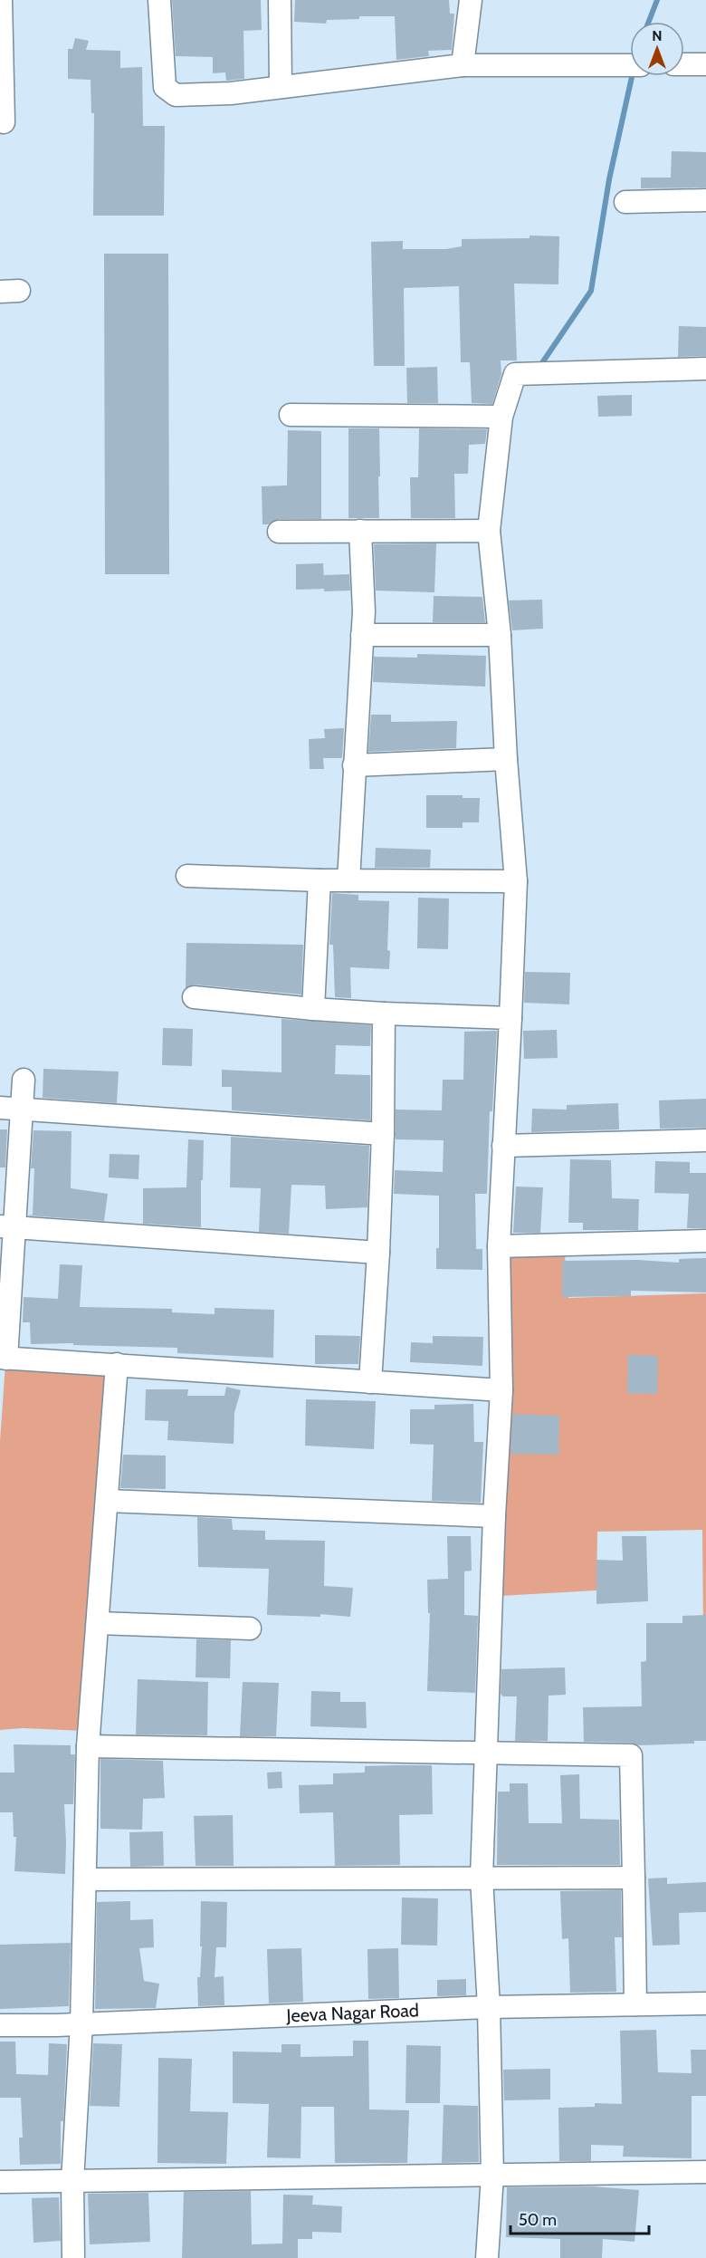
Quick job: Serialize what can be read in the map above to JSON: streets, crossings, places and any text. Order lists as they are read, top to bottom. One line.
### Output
{"streets":{"street":["Jeeva Nagar Road"]},"scale_bar":"50 m","north":"top"}
